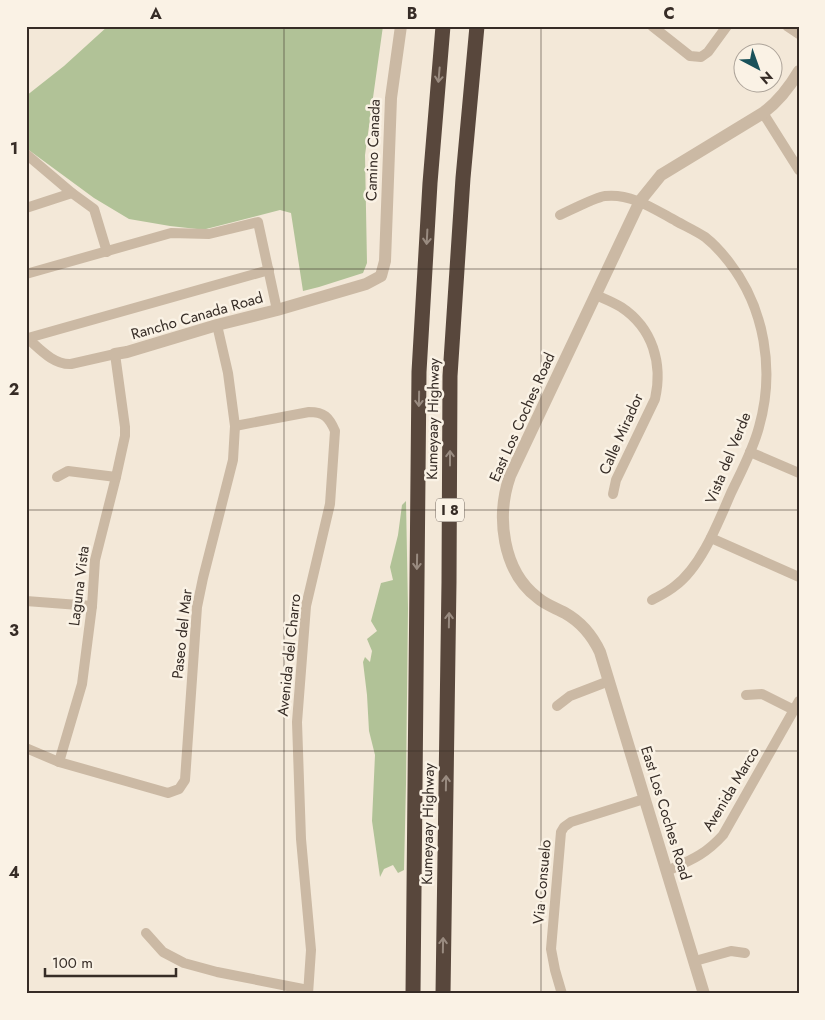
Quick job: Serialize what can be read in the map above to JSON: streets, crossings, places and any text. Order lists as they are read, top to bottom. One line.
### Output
{"streets":{"highway":["Kumeyaay Highway","I 8"],"street":["Camino Canada","Rancho Canada Road","East Los Coches Road","Calle Mirador","Vista del Verde","Laguna Vista","Paseo del Mar","Avenida del Charro","Avenida Marco","Via Consuelo"]},"crossings":[["Camino Canada","Rancho Canada Road"],["Rancho Canada Road","Laguna Vista"],["Rancho Canada Road","Paseo del Mar"],["East Los Coches Road","Calle Mirador"],["East Los Coches Road","Vista del Verde"],["East Los Coches Road","Avenida Marco"],["East Los Coches Road","Via Consuelo"],["Laguna Vista","Paseo del Mar"],["Paseo del Mar","Avenida del Charro"]],"scale_bar":"100 m","north":"bottom right","grid":{"columns":["A","B","C"],"rows":["1","2","3","4"]}}
